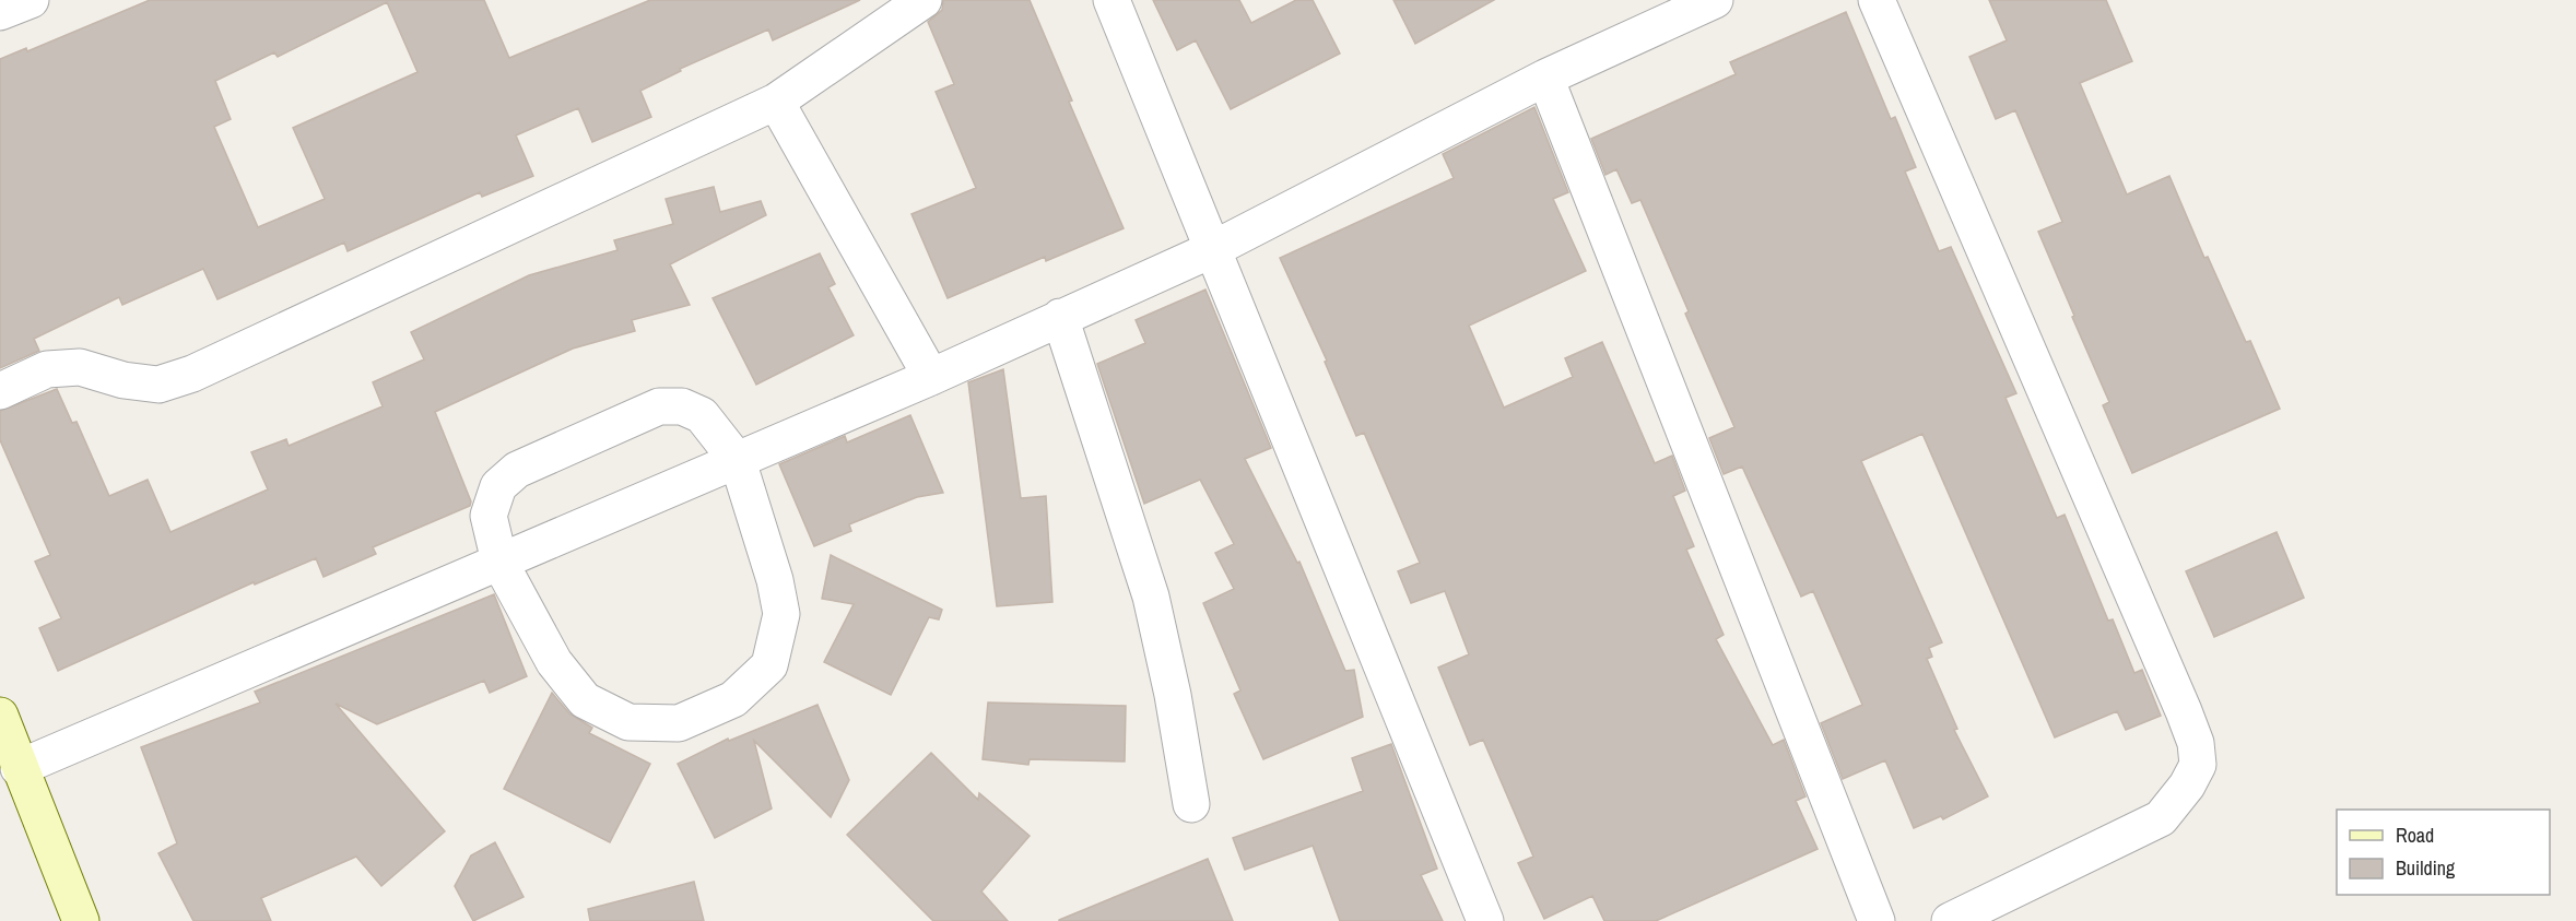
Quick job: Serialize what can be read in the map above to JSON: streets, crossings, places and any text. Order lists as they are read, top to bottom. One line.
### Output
{"legend":["Road","Building"]}
